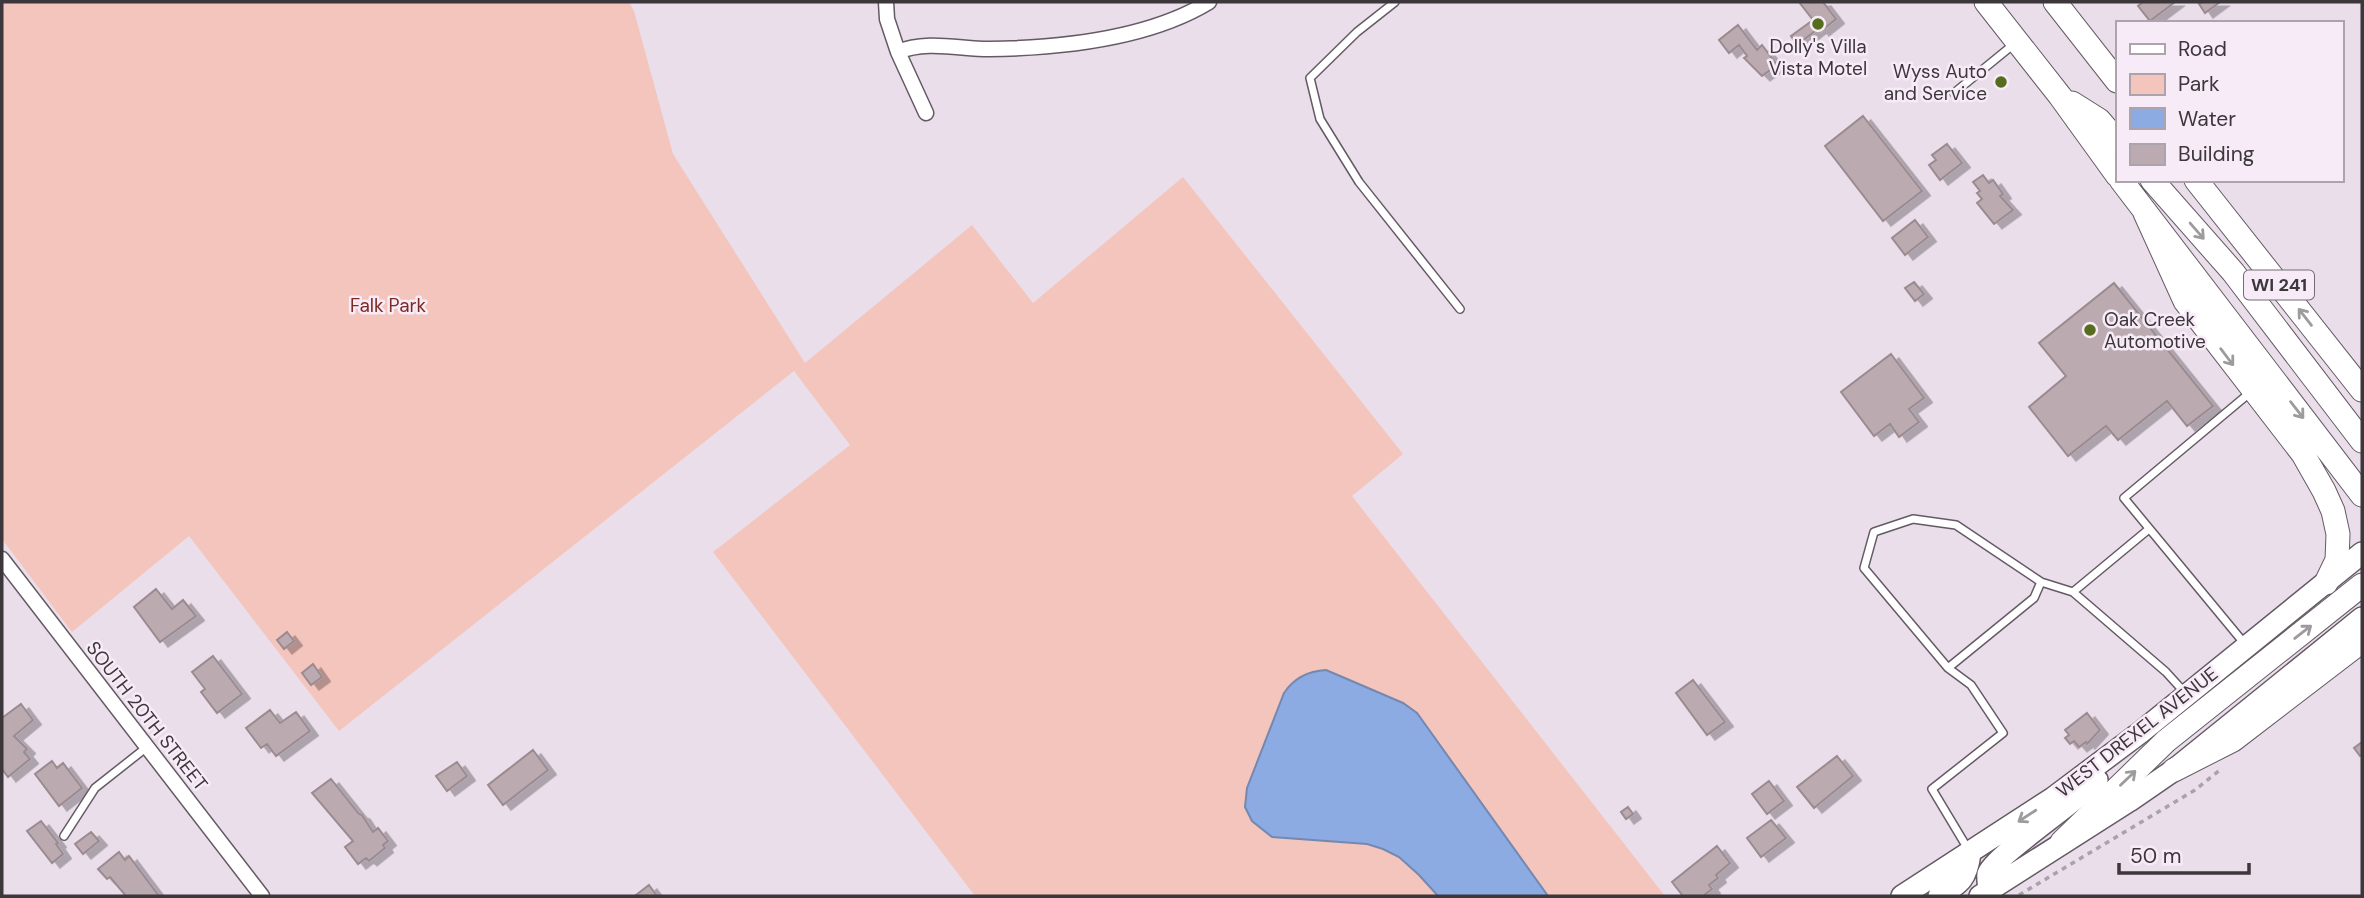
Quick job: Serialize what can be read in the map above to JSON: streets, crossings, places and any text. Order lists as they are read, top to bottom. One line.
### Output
{"streets":{"main road":["WI 241"],"street":["SOUTH 20TH STREET","WEST DREXEL AVENUE"]},"parks":["Falk Park"],"places":["Dolly's Villa Vista Motel","Wyss Auto and Service","Oak Creek Automotive"],"legend":["Road","Park","Water","Building"],"scale_bar":"50 m"}
